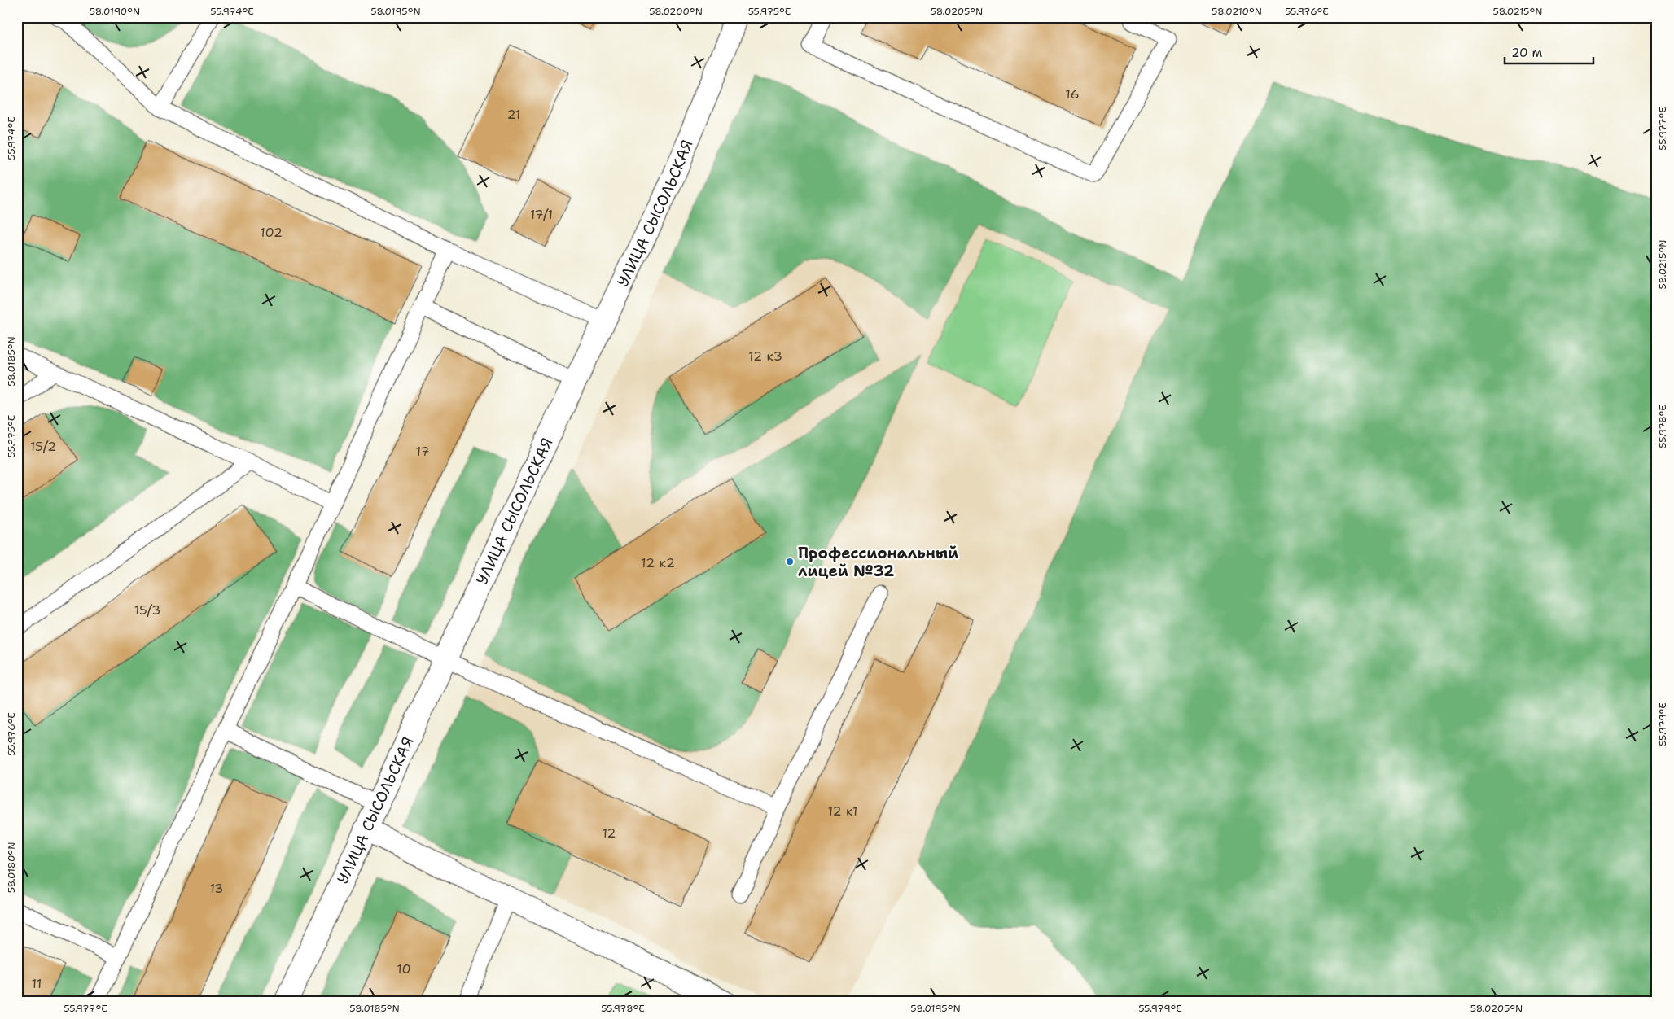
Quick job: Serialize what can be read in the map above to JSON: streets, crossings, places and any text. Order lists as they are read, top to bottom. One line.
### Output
{"streets":{"main road":["УЛИЦА СЫСОЛЬСКАЯ"]},"places":["Профессиональный лицей №32"],"house_numbers":["16","21","17/1","102","12 к3","15/2","17","12 к2","15/3","12 к1","12","13","10","11"],"scale_bar":"20 m","coordinates":["58.0190°N","55.974°E","58.0195°N","58.0200°N","55.975°E","58.0205°N","58.0210°N","55.976°E","58.0215°N","55.977°E","58.0185°N","55.978°E","55.979°E","58.0180°N"]}
